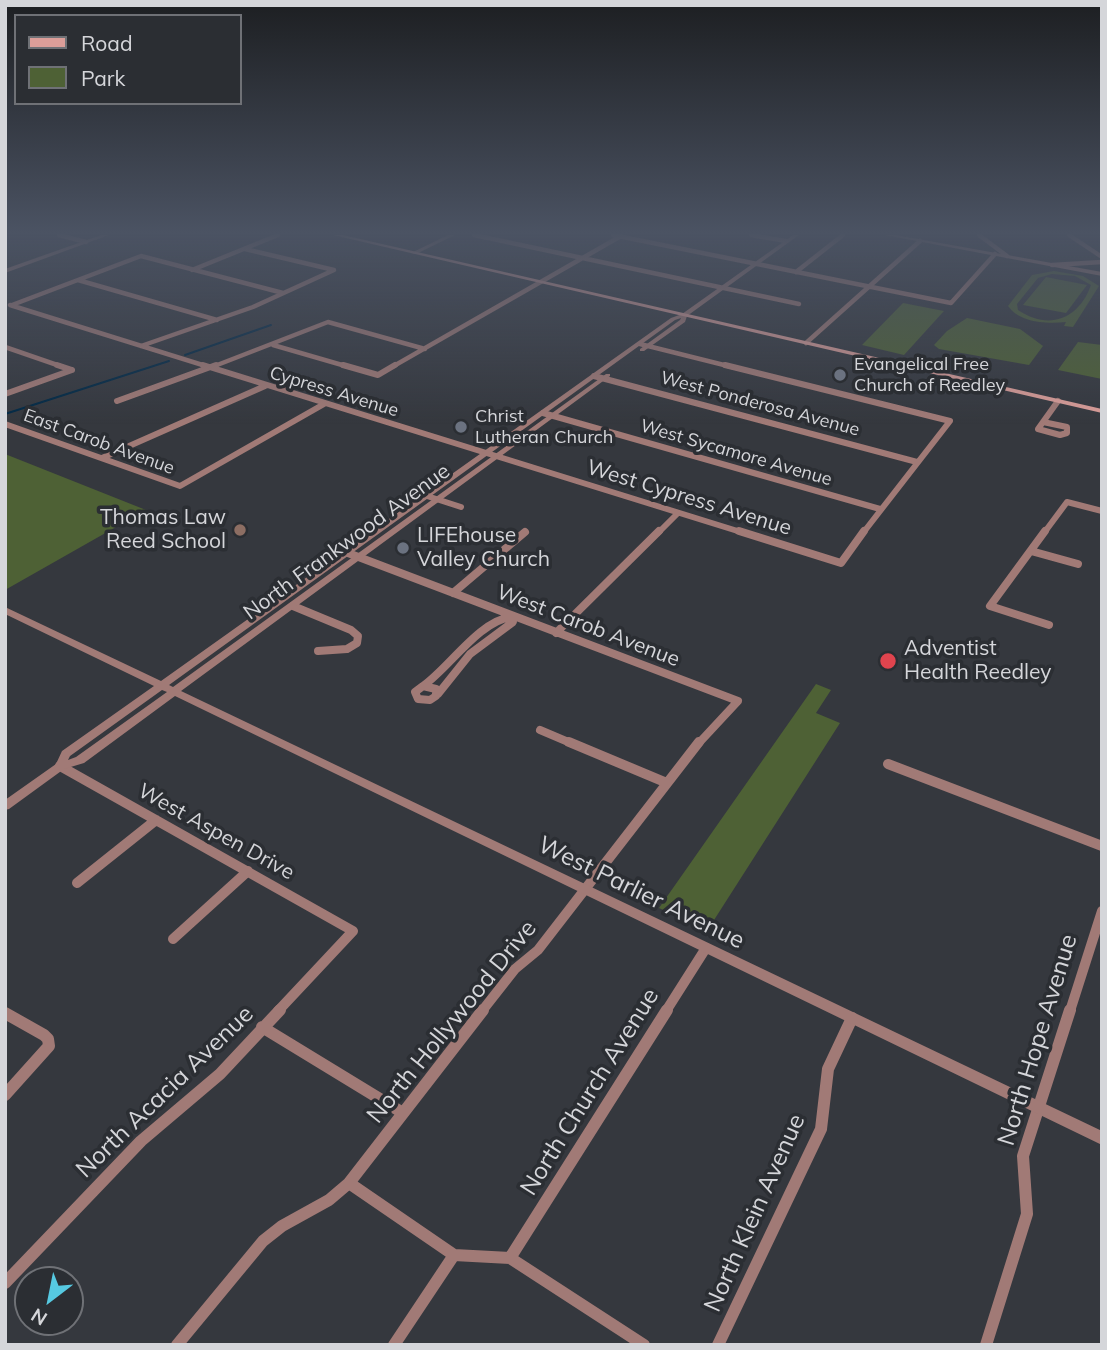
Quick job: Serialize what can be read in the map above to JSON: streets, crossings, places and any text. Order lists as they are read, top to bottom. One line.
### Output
{"streets":{"street":["Cypress Avenue","West Ponderosa Avenue","East Carob Avenue","West Sycamore Avenue","West Cypress Avenue","North Frankwood Avenue","West Carob Avenue","West Aspen Drive","West Parlier Avenue","North Hollywood Drive","North Hope Avenue","North Acacia Avenue","North Church Avenue","North Klein Avenue"]},"crossings":[["Cypress Avenue","East Carob Avenue"],["Cypress Avenue","West Cypress Avenue"],["Cypress Avenue","North Frankwood Avenue"],["West Ponderosa Avenue","North Frankwood Avenue"],["West Sycamore Avenue","West Cypress Avenue"],["West Sycamore Avenue","North Frankwood Avenue"],["West Cypress Avenue","North Frankwood Avenue"],["North Frankwood Avenue","West Carob Avenue"],["North Frankwood Avenue","West Aspen Drive"],["North Frankwood Avenue","West Parlier Avenue"],["West Carob Avenue","North Hollywood Drive"],["West Aspen Drive","North Acacia Avenue"],["West Parlier Avenue","North Hollywood Drive"],["West Parlier Avenue","North Hope Avenue"],["West Parlier Avenue","North Church Avenue"],["West Parlier Avenue","North Klein Avenue"]],"places":["Evangelical Free Church of Reedley","Christ Lutheran Church","Thomas Law Reed School","LIFEhouse Valley Church","Adventist Health Reedley"],"legend":["Road","Park"],"north":"bottom left"}
